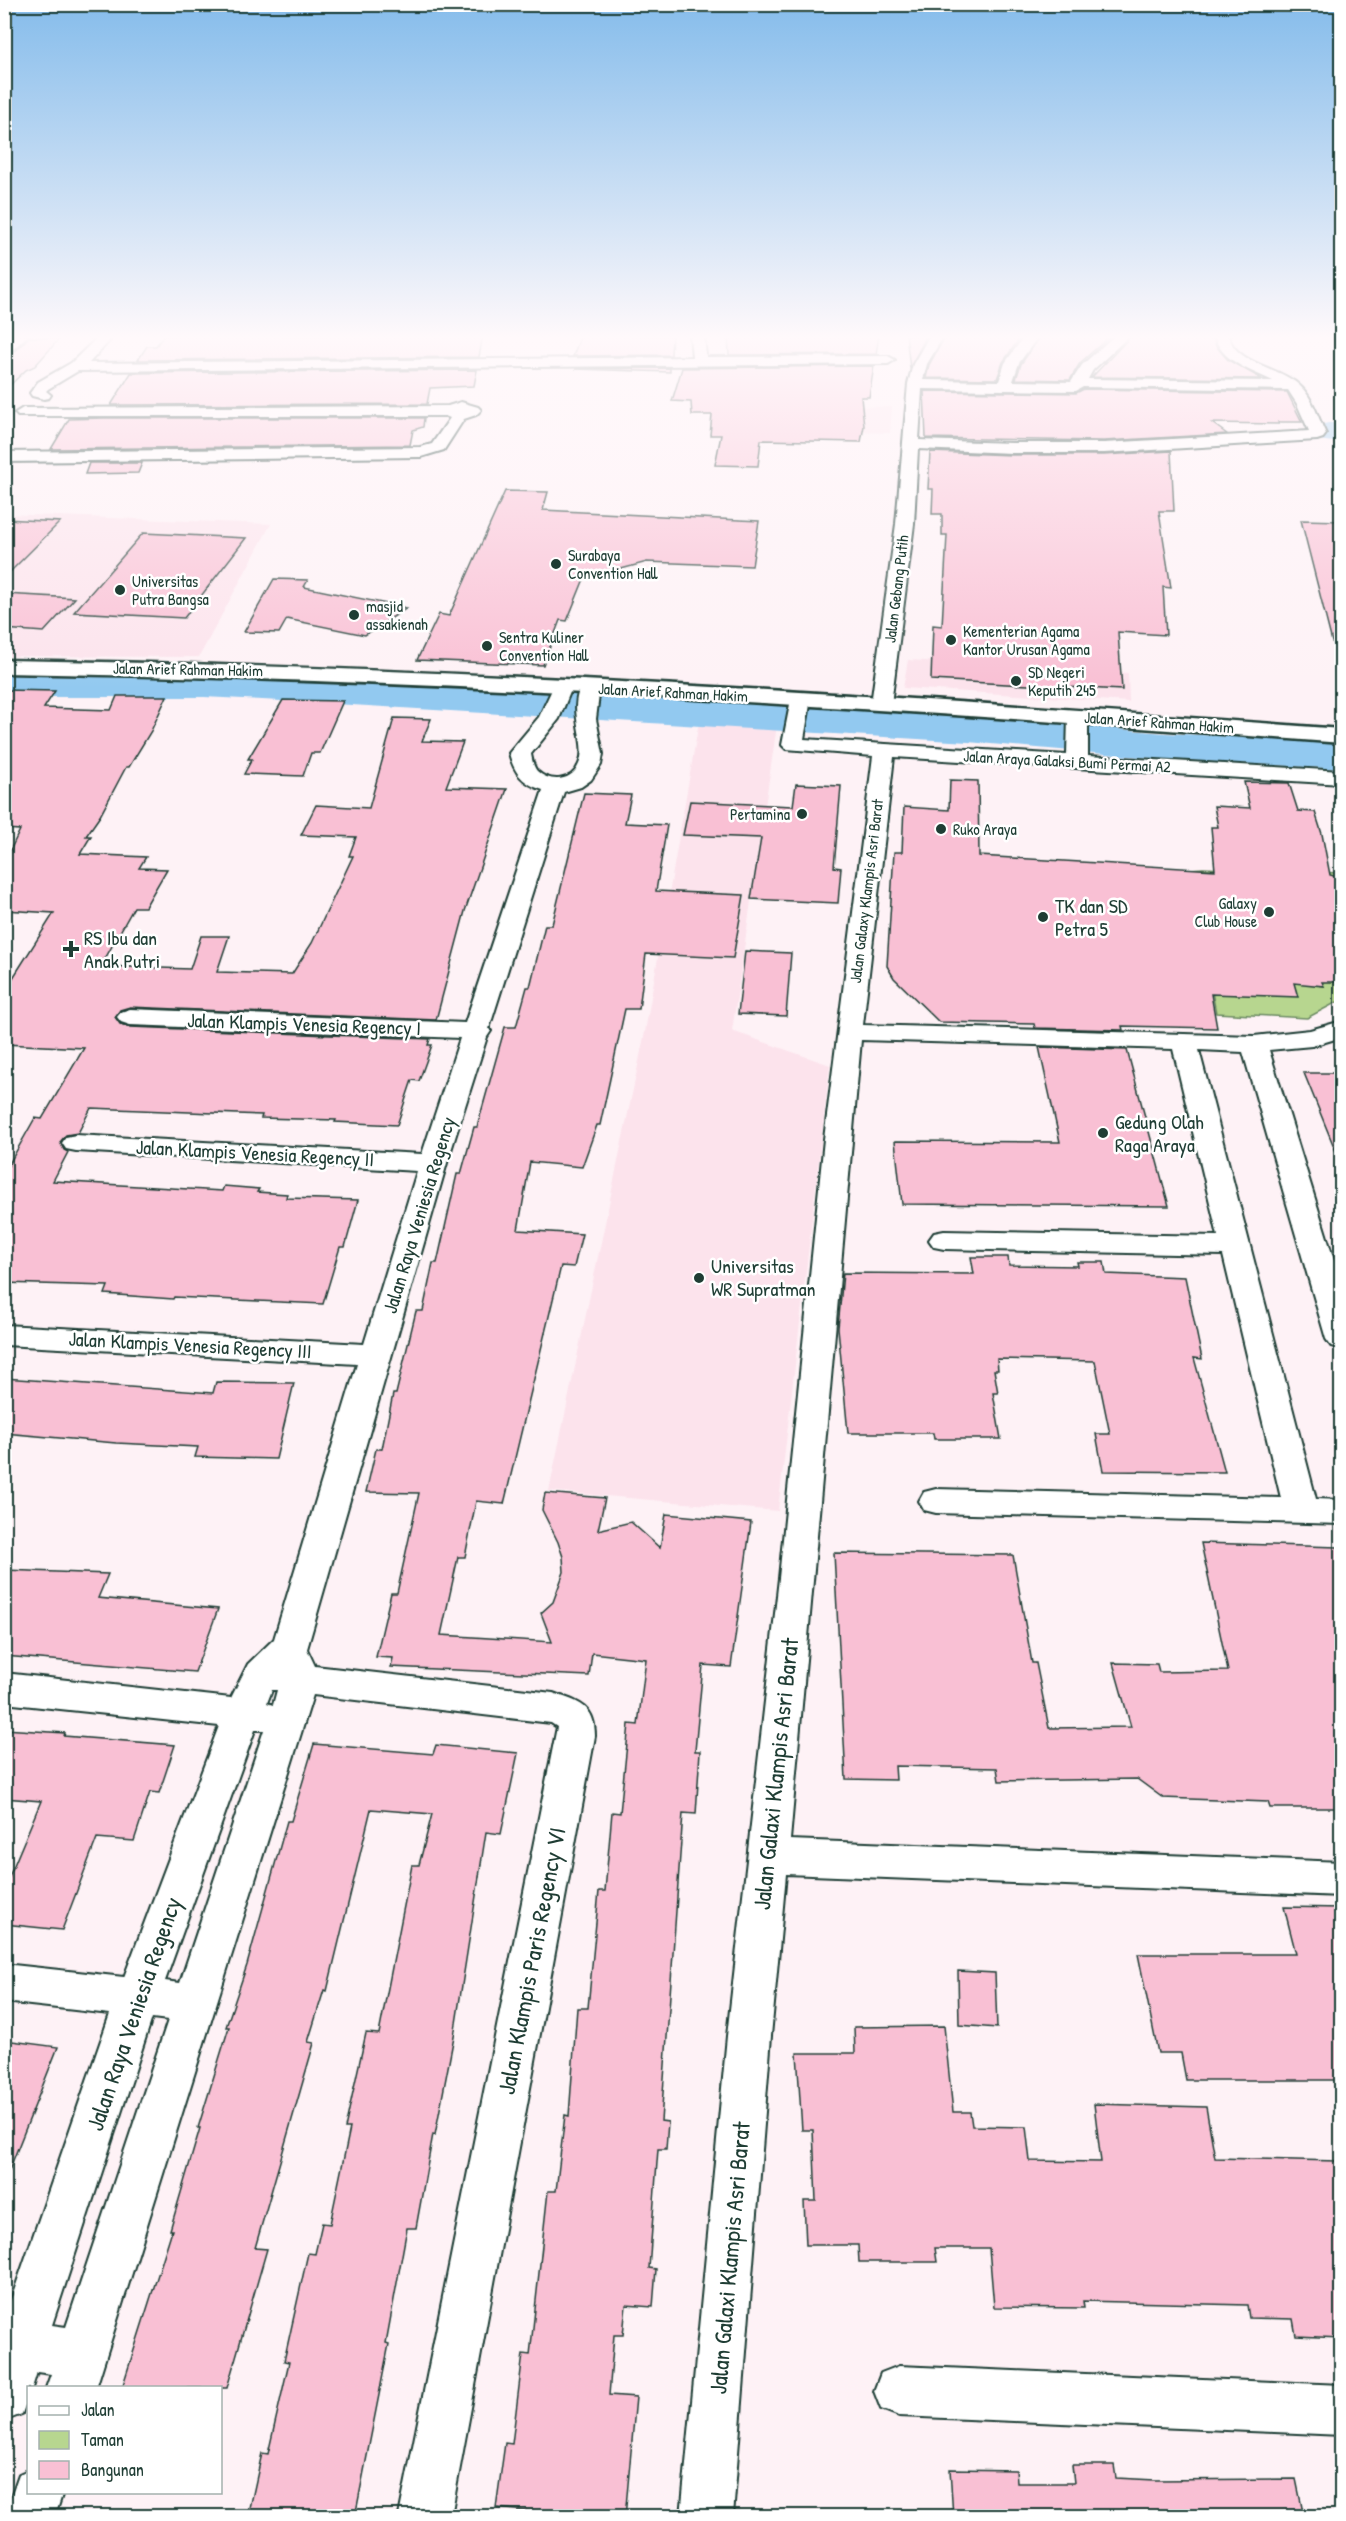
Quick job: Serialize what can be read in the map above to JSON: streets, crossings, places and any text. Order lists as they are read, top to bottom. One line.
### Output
{"streets":{"main road":["Jalan Arief Rahman Hakim"],"street":["Jalan Gebang Putih","Jalan Araya Galaksi Bumi Permai A2","Jalan Galaxy Klampis Asri Barat","Jalan Klampis Venesia Regency I","Jalan Klampis Venesia Regency II","Jalan Raya Veniesia Regency","Jalan Klampis Venesia Regency III","Jalan Galaxi Klampis Asri Barat","Jalan Klampis Paris Regency VI"]},"crossings":[["Jalan Gebang Putih","Jalan Arief Rahman Hakim"],["Jalan Arief Rahman Hakim","Jalan Araya Galaksi Bumi Permai A2"],["Jalan Araya Galaksi Bumi Permai A2","Jalan Galaxy Klampis Asri Barat"],["Jalan Galaxy Klampis Asri Barat","Jalan Galaxi Klampis Asri Barat"],["Jalan Klampis Venesia Regency I","Jalan Raya Veniesia Regency"],["Jalan Klampis Venesia Regency II","Jalan Raya Veniesia Regency"],["Jalan Raya Veniesia Regency","Jalan Klampis Venesia Regency III"],["Jalan Raya Veniesia Regency","Jalan Klampis Paris Regency VI"]],"places":{"other":["Surabaya Convention Hall","Universitas Putra Bangsa","masjid assakienah","Kementerian Agama Kantor Urusan Agama","Sentra Kuliner Convention Hall","SD Negeri Keputih 245","Pertamina","Ruko Araya","Galaxy Club House","TK dan SD Petra 5","Gedung Olah Raga Araya","Universitas WR Supratman"],"health":["RS Ibu dan Anak Putri"]},"legend":["Jalan","Taman","Bangunan"]}
